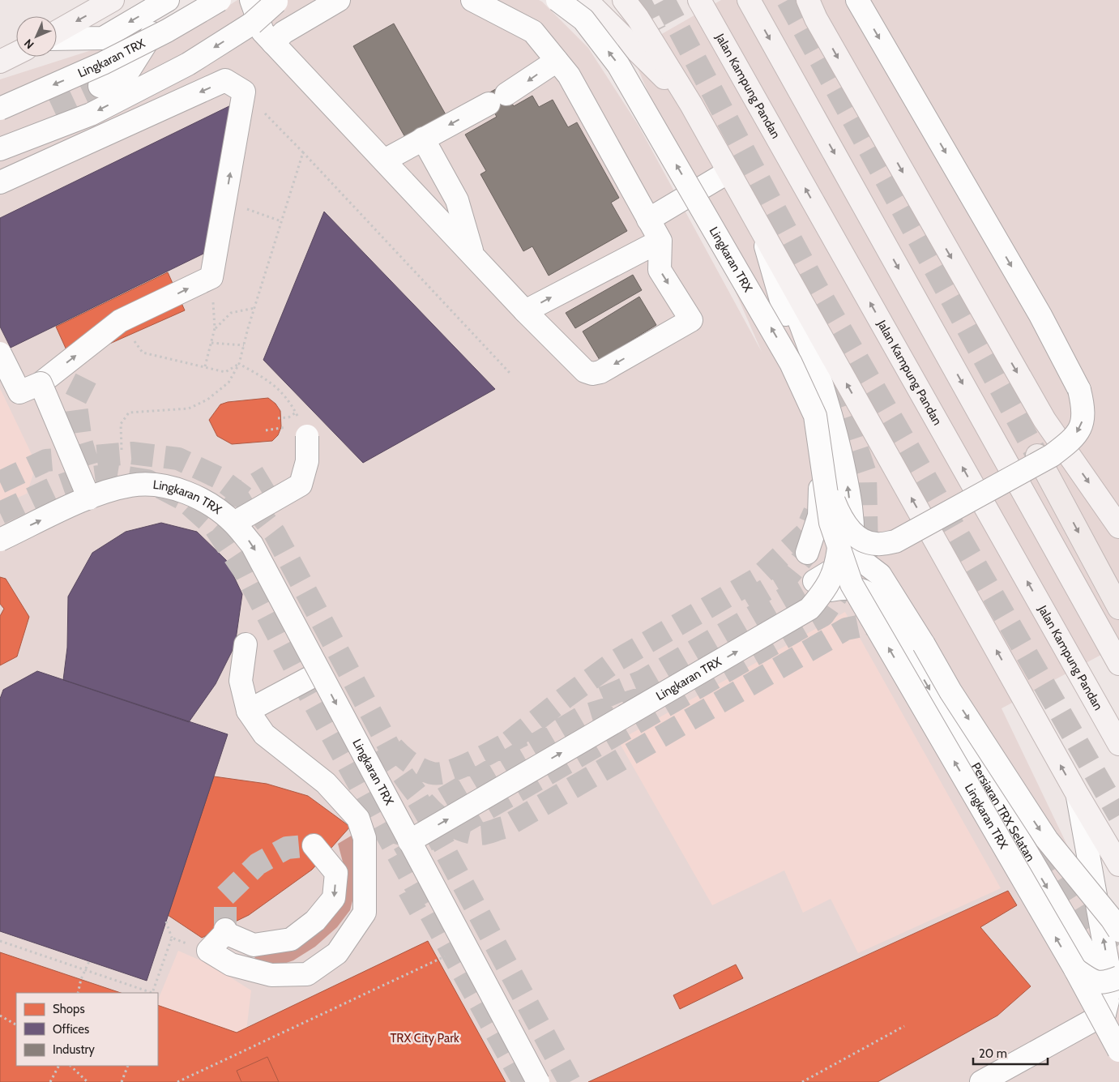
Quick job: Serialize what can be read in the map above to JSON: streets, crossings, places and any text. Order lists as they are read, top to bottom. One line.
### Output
{"streets":{"main road":["Jalan Kampung Pandan"],"lane":["Lingkaran TRX","Persiaran TRX Selatan"]},"parks":["TRX City Park"],"legend":["Shops","Offices","Industry"],"scale_bar":"20 m","north":"bottom left"}
